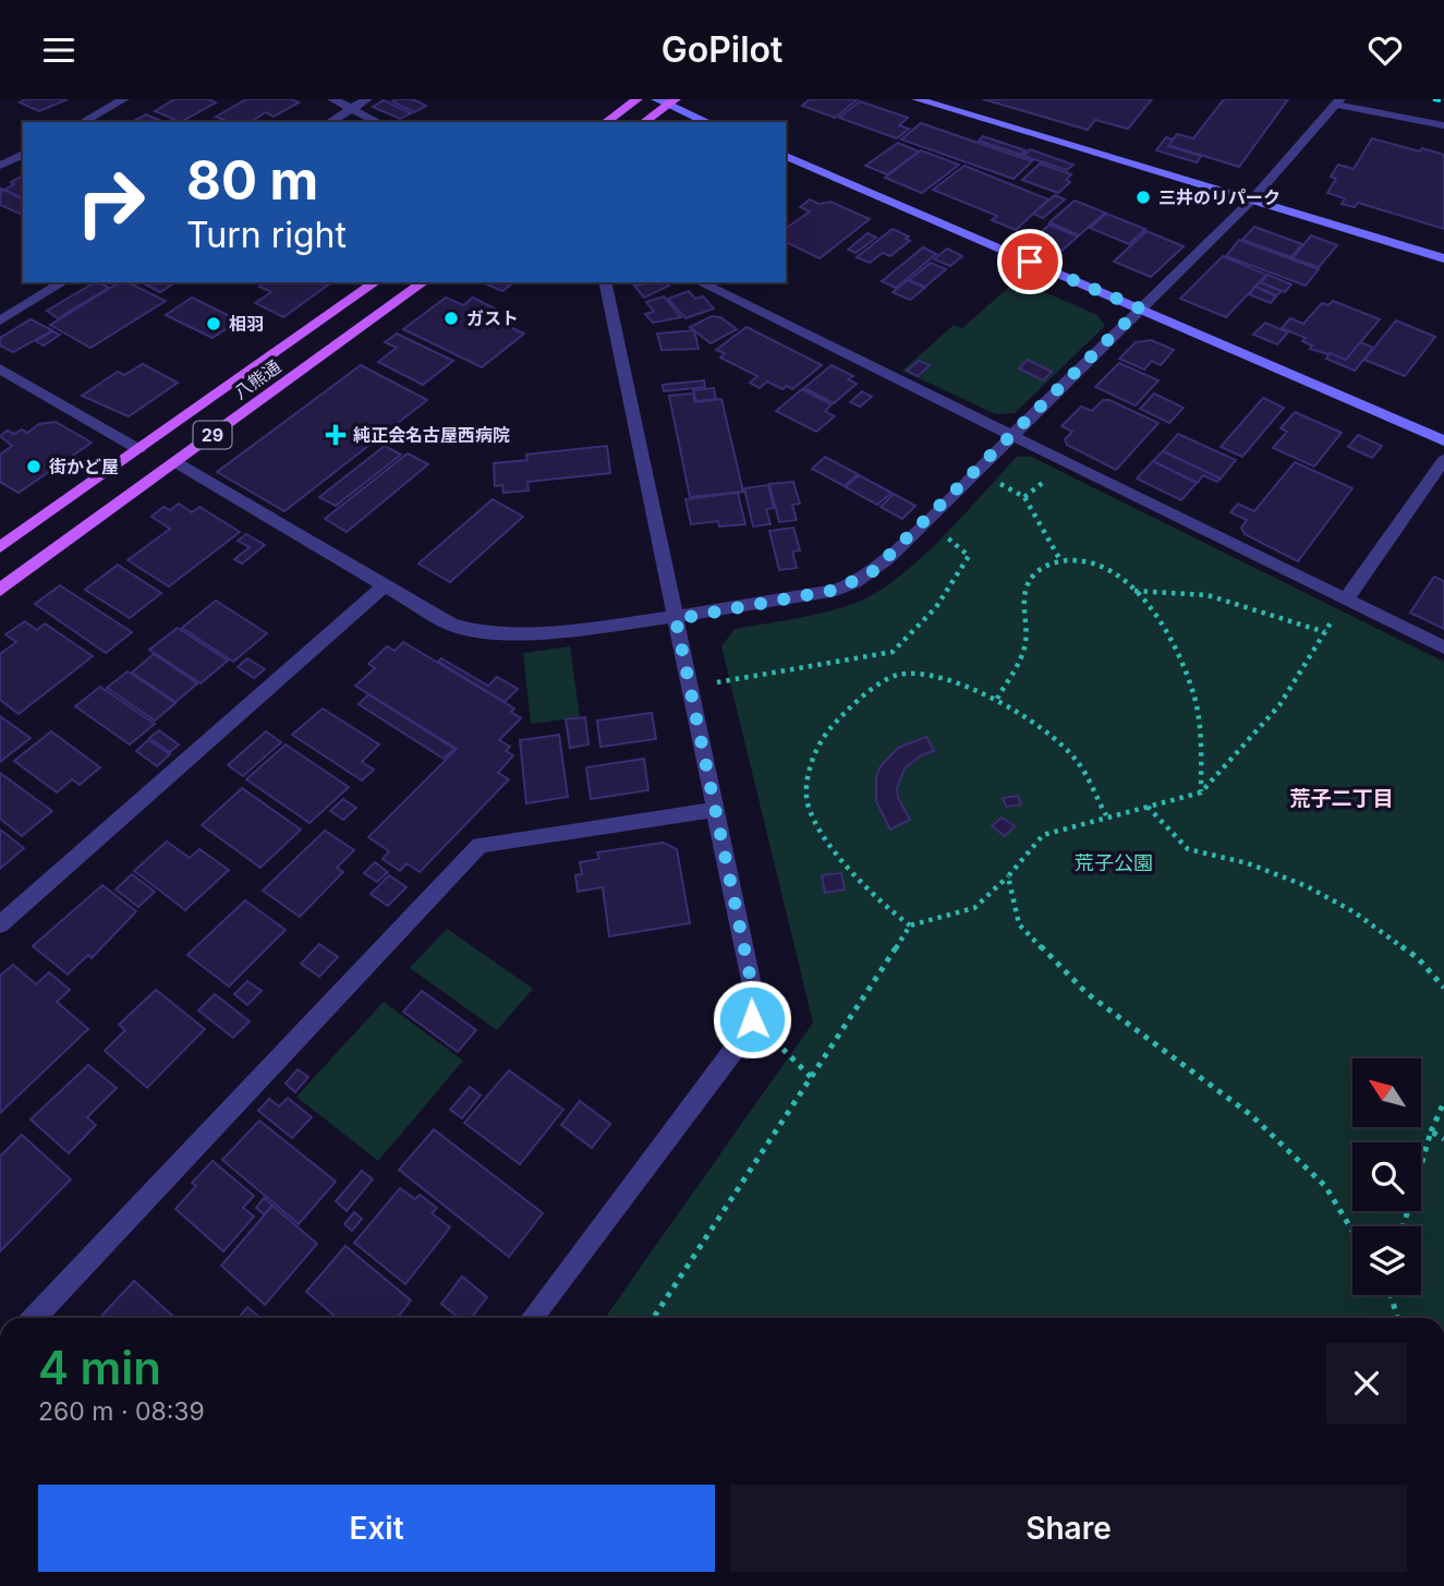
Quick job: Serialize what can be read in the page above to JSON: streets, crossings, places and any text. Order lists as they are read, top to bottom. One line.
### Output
{"streets":{"main road":["八熊通","29"]},"districts":["荒子二丁目"],"parks":["荒子公園"],"places":{"other":["三井のリパーク","ガスト","相羽","街かど屋"],"health":["純正会名古屋西病院"]},"north":"top left","page":{"header":"GoPilot","turn":["80 m","Turn right"],"heading":["4 min","260 m · 08:39"],"buttons":["Exit","Share"]}}
